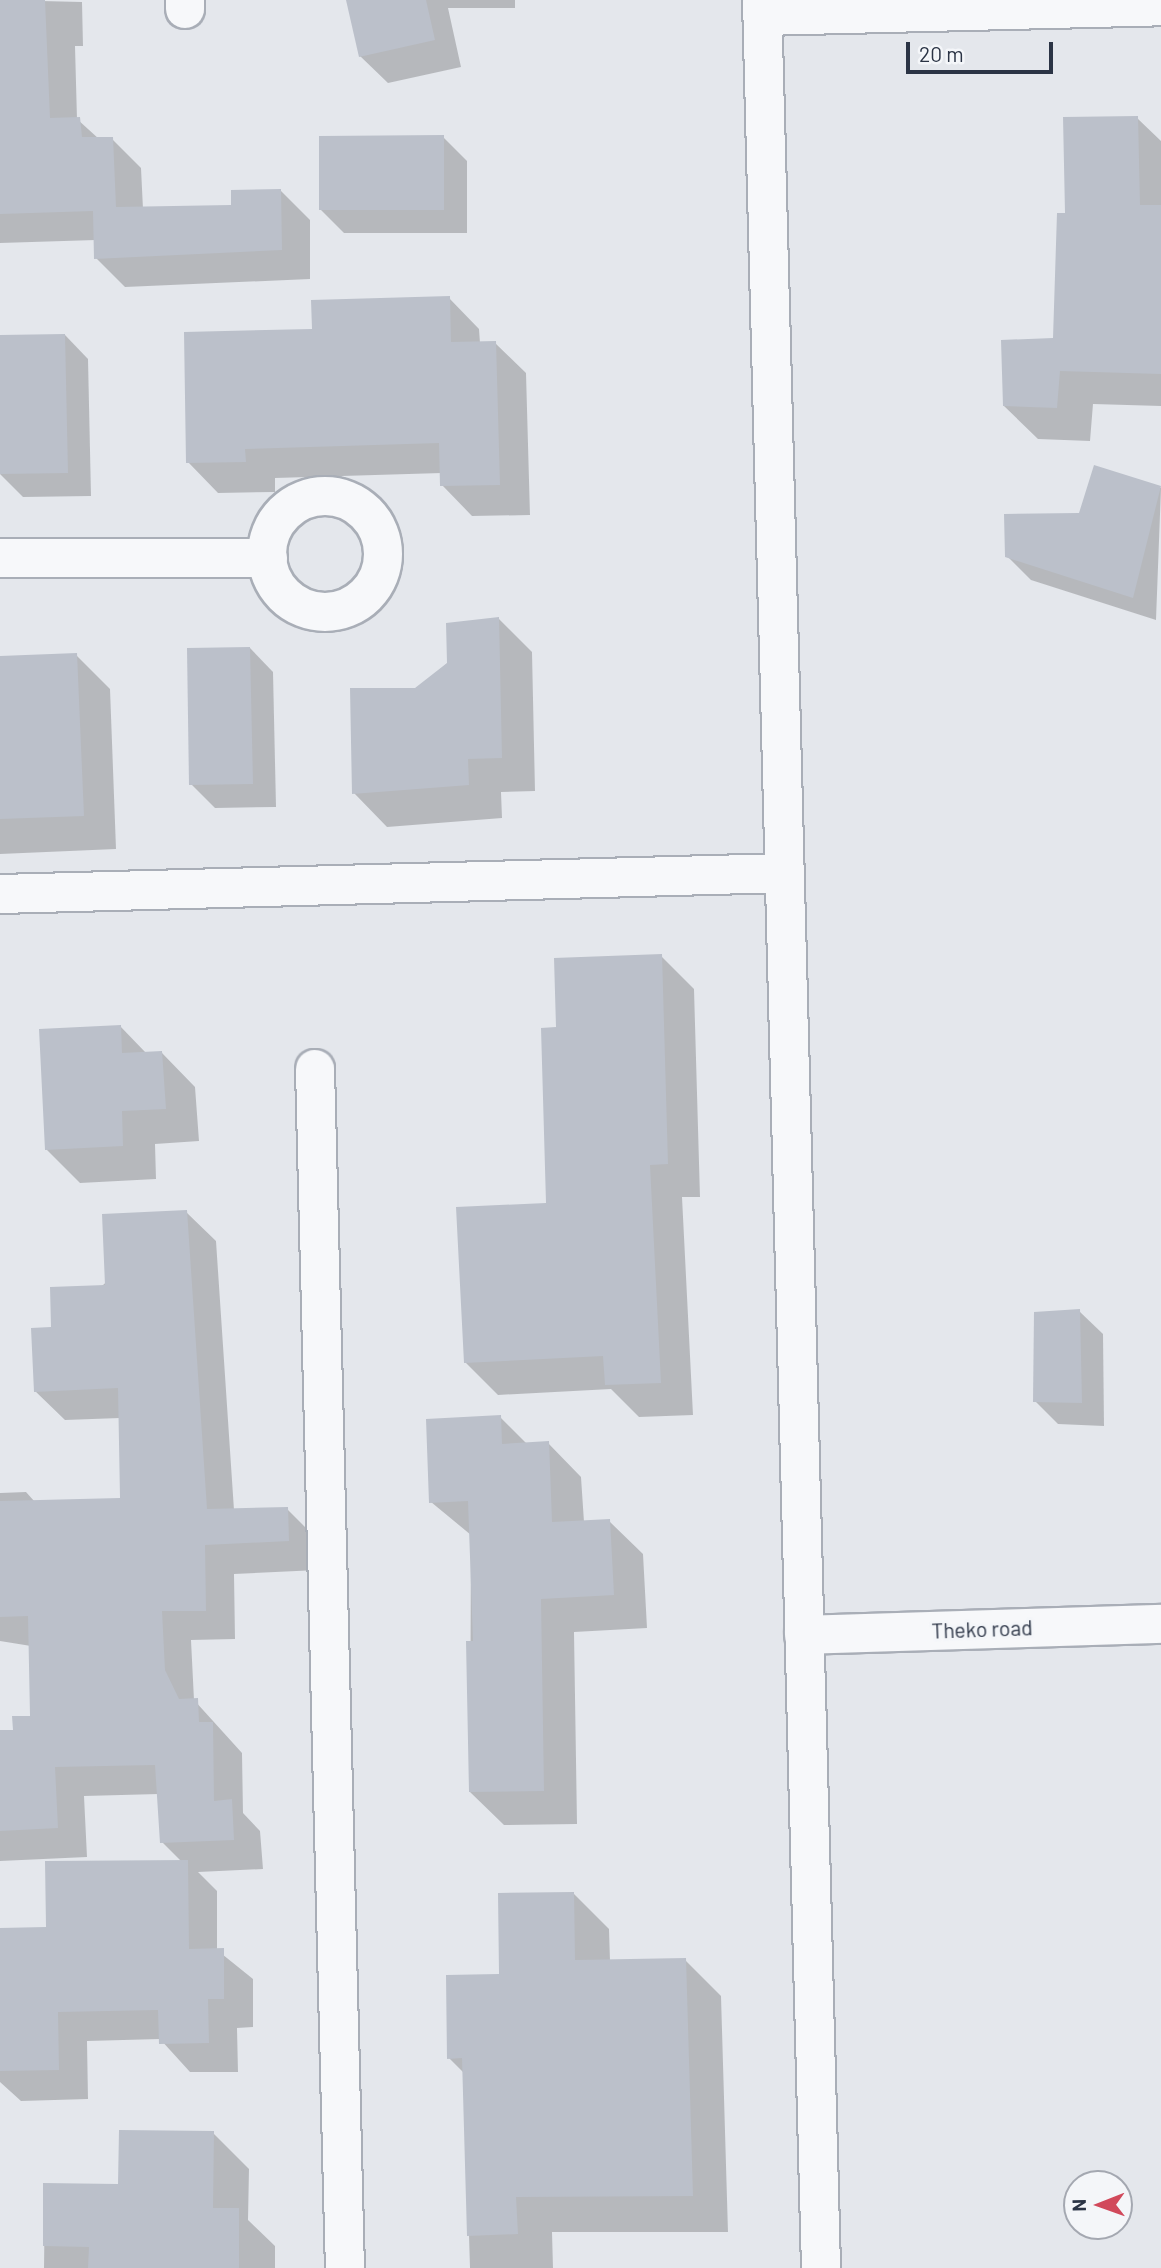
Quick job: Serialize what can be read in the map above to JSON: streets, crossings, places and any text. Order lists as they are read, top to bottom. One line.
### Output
{"streets":{"street":["Theko road"]},"scale_bar":"20 m","north":"left"}
